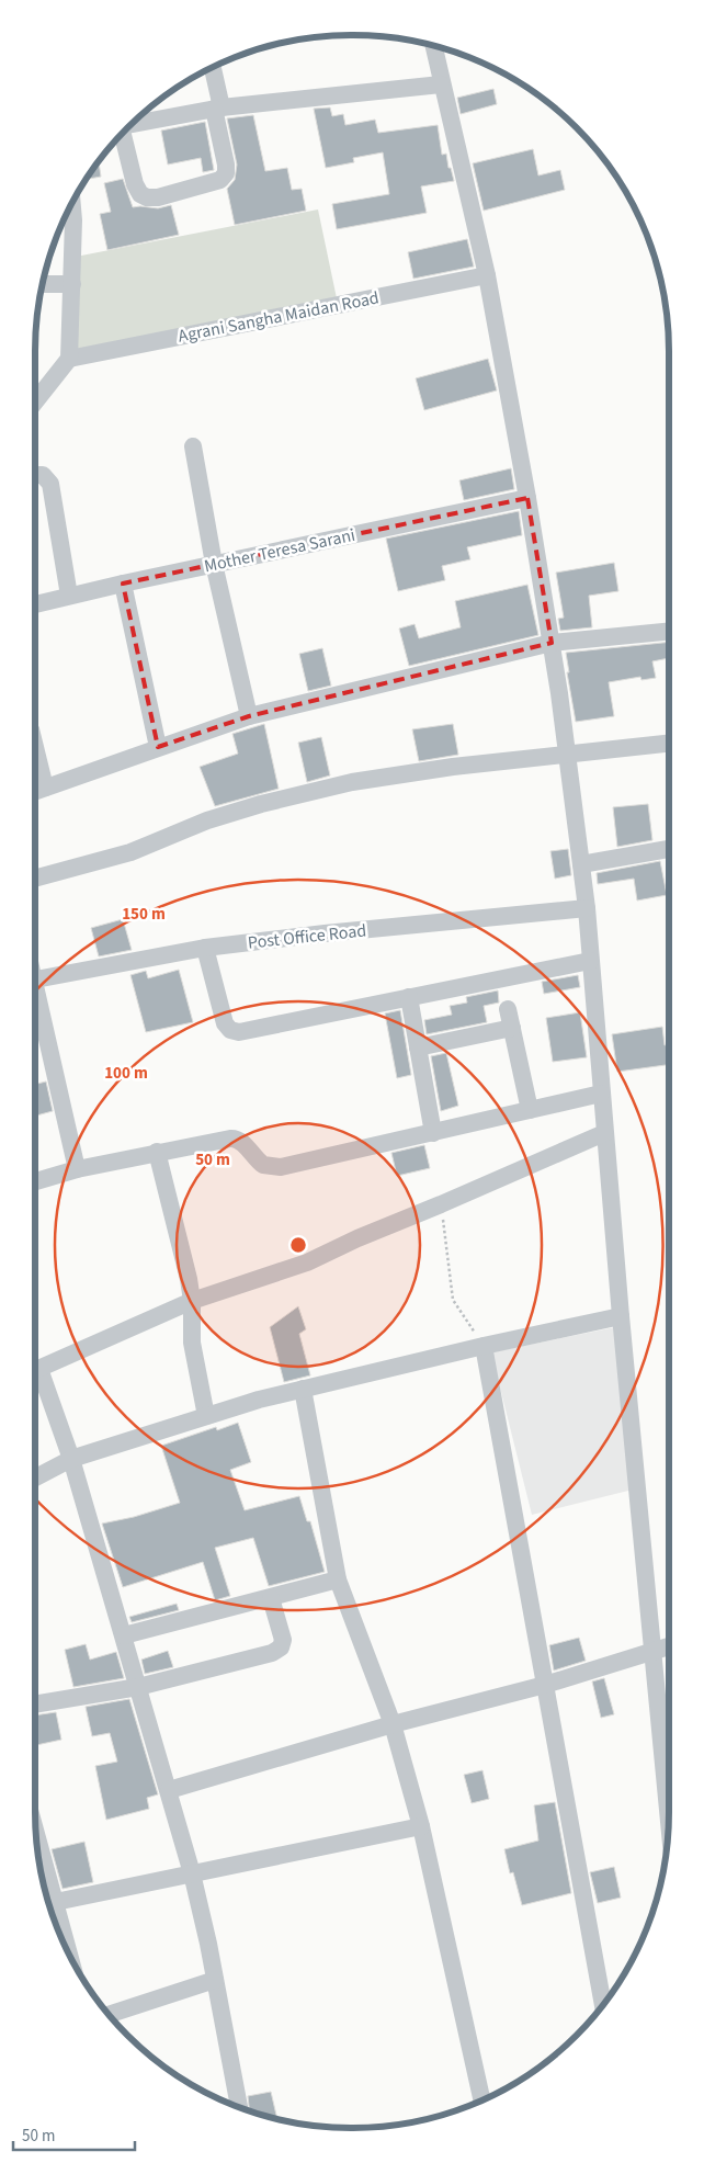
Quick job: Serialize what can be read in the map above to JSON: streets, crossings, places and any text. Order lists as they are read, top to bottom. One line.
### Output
{"streets":{"street":["Agrani Sangha Maidan Road","Mother Teresa Sarani","Post Office Road"]},"scale_bar":"50 m","rings":["150 m","100 m","50 m"]}
